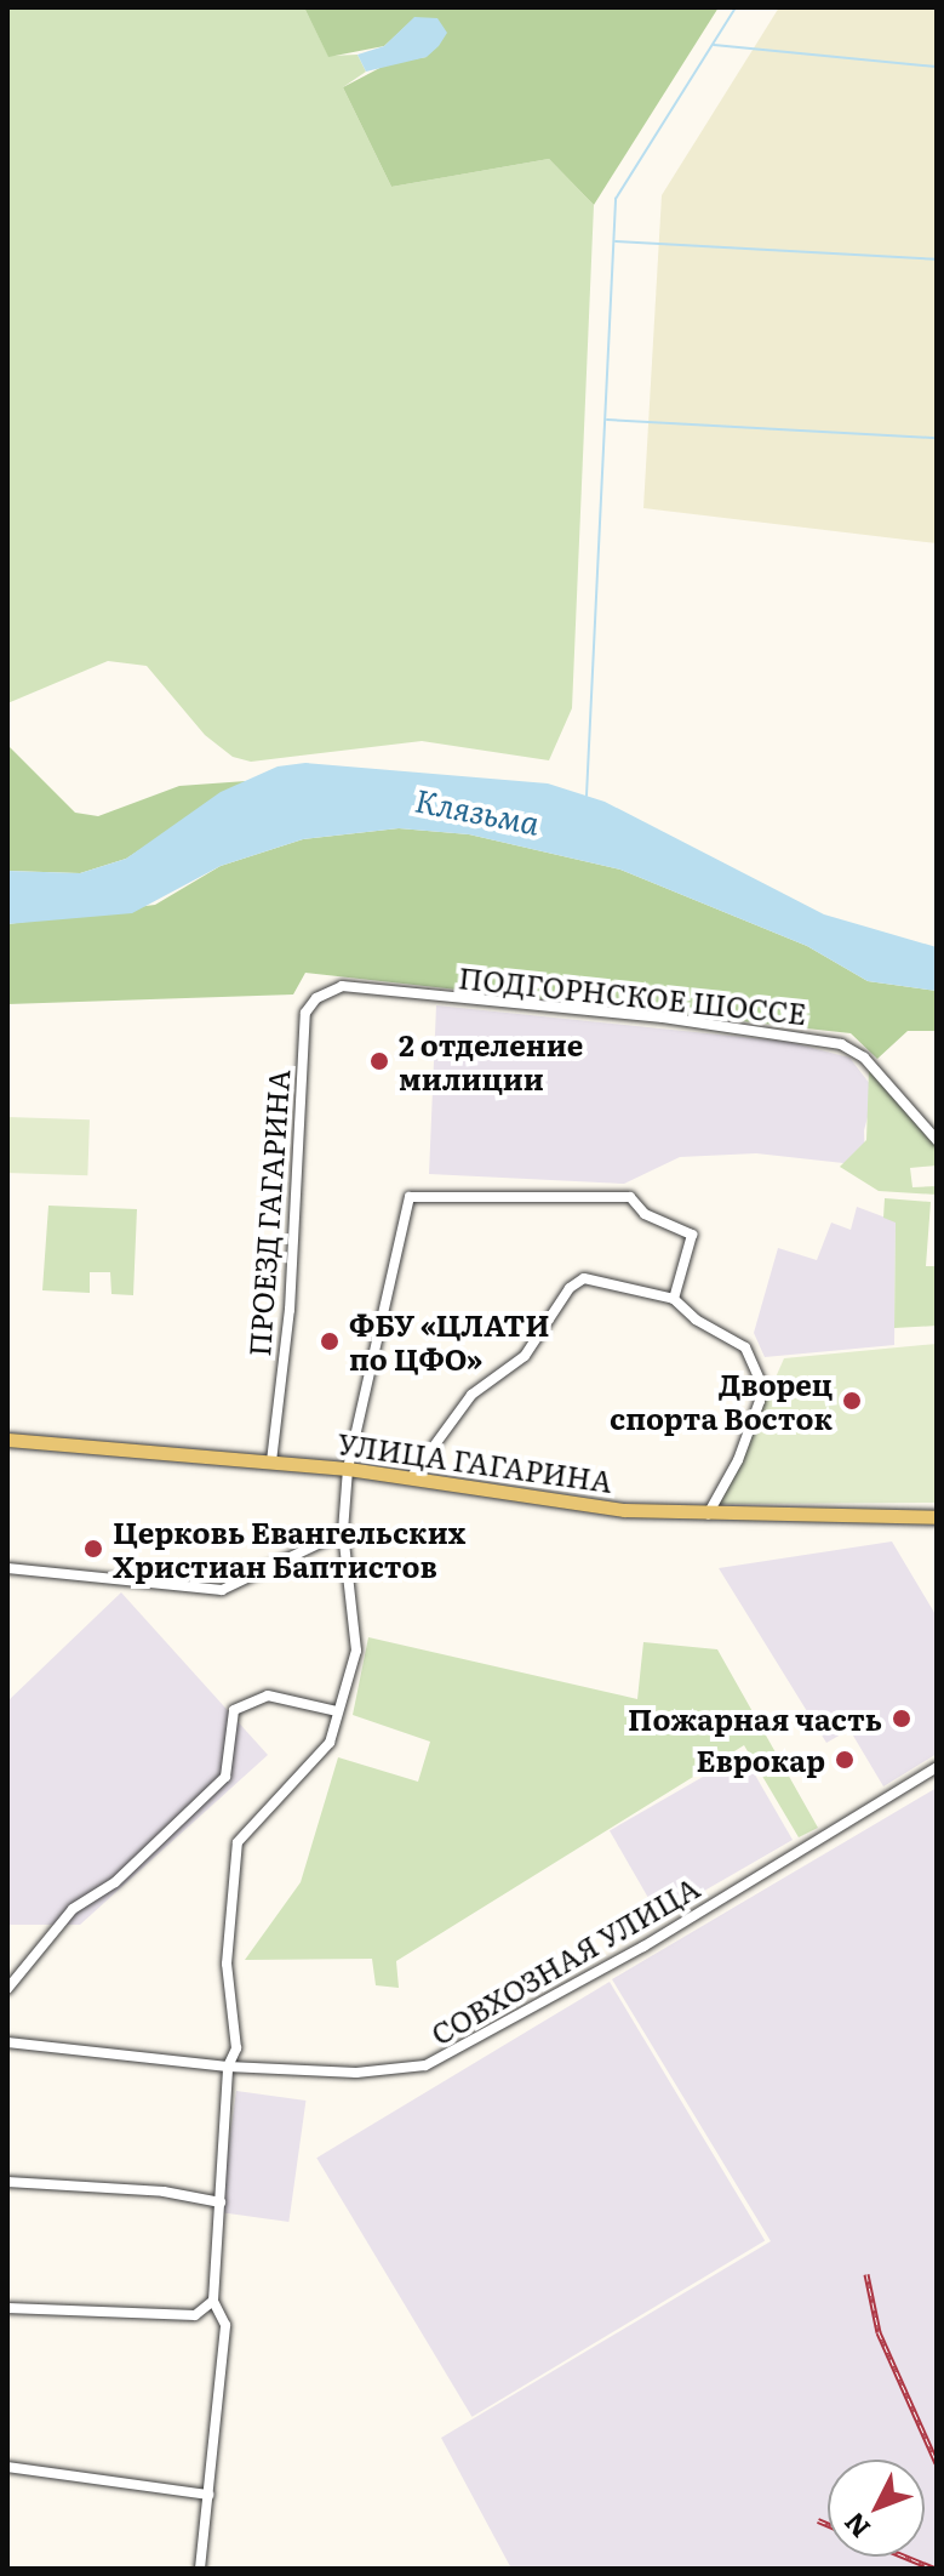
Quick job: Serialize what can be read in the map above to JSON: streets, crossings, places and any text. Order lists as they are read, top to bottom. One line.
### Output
{"streets":{"main road":["УЛИЦА ГАГАРИНА"],"street":["ПОДГОРНСКОЕ ШОССЕ","ПРОЕЗД ГАГАРИНА","СОВХОЗНАЯ УЛИЦА"]},"crossings":[["ПОДГОРНСКОЕ ШОССЕ","ПРОЕЗД ГАГАРИНА"],["ПРОЕЗД ГАГАРИНА","УЛИЦА ГАГАРИНА"]],"water":["Клязьма"],"places":["2 отделение милиции","ФБУ «ЦЛАТИ по ЦФО»","Дворец спорта Восток","Церковь Евангельских Христиан Баптистов","Пожарная часть","Еврокар"],"north":"bottom left"}
